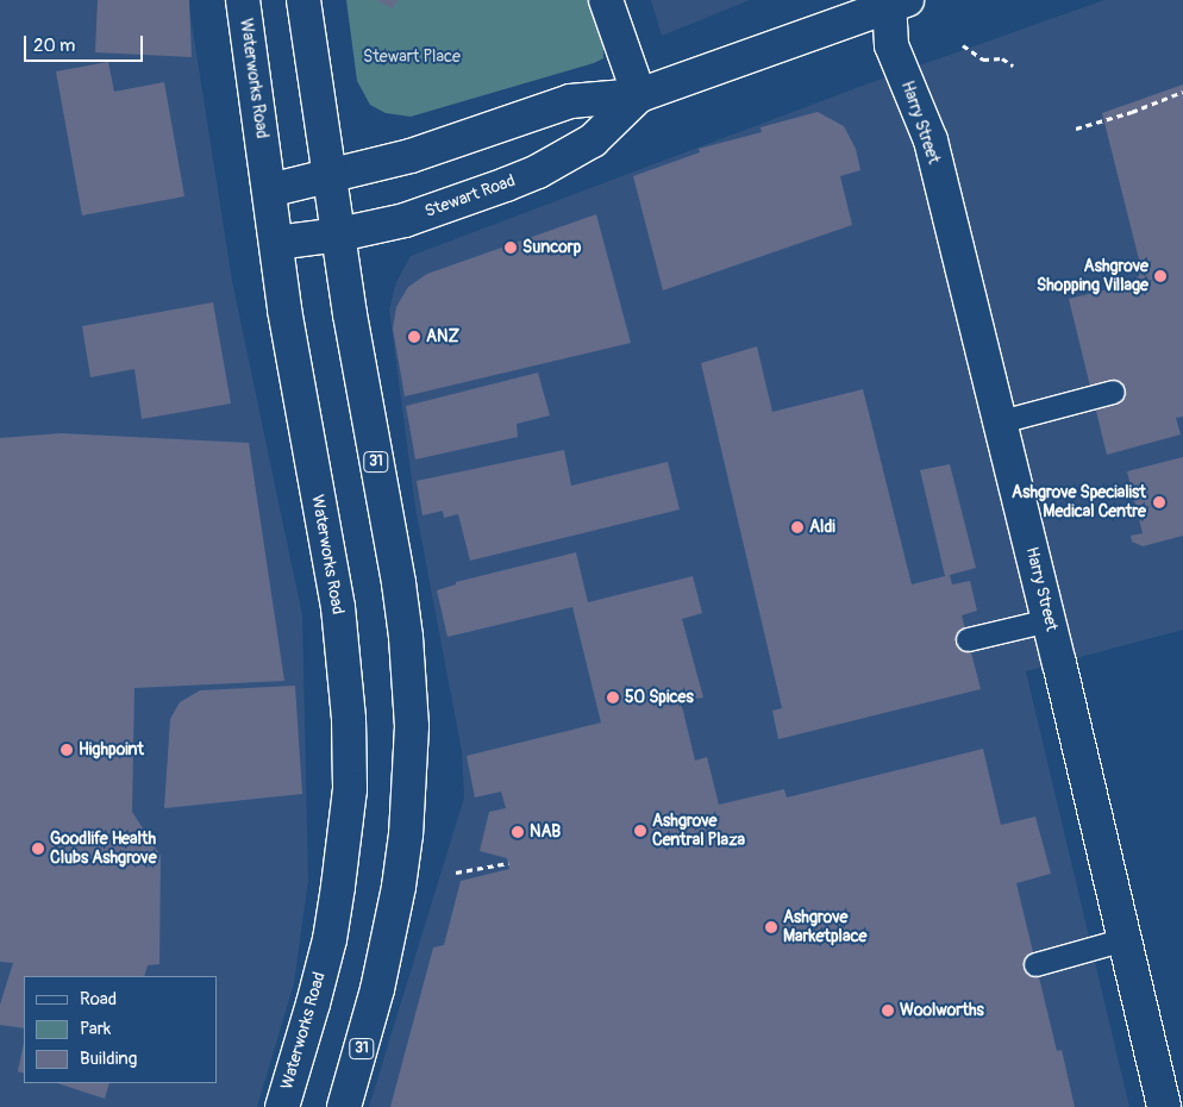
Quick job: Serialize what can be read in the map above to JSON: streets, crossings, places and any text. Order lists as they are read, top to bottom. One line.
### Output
{"streets":{"main road":["Waterworks Road","Harry Street","Stewart Road","31"]},"crossings":[["Waterworks Road","Stewart Road"],["Harry Street","Stewart Road"],["Stewart Road","31"]],"parks":["Stewart Place"],"places":["Suncorp","Ashgrove Shopping Village","ANZ","Ashgrove Specialist Medical Centre","Aldi","50 Spices","Highpoint","Ashgrove Central Plaza","NAB","Goodlife Health Clubs Ashgrove","Ashgrove Marketplace","Woolworths"],"legend":["Road","Park","Building"],"scale_bar":"20 m"}
